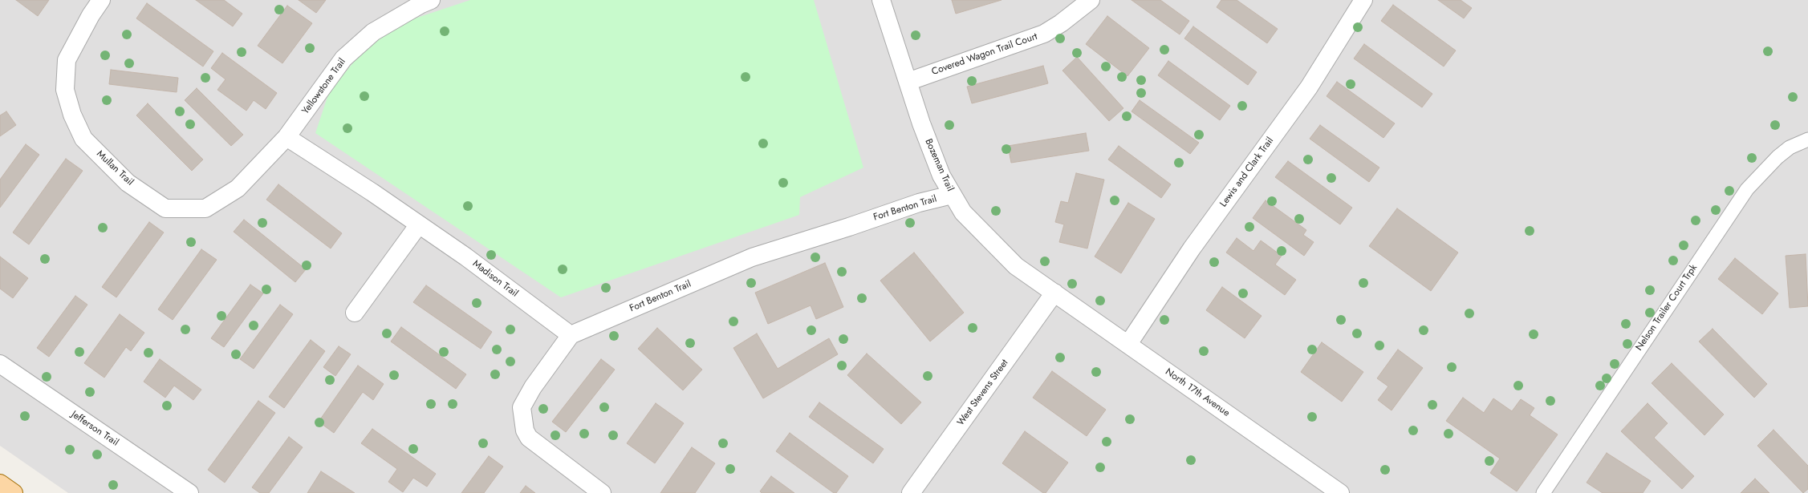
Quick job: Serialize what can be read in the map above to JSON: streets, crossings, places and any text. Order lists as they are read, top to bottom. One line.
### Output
{"streets":{"street":["Covered Wagon Trail Court","Yellowstone Trail","Bozeman Trail","Mullan Trail","Lewis and Clark Trail","Fort Benton Trail","Madison Trail","West Stevens Street","North 17th Avenue","Jefferson Trail"],"lane":["Nelson Trailer Court Trpk"]},"crossings":[["Covered Wagon Trail Court","Bozeman Trail"],["Yellowstone Trail","Mullan Trail"],["Yellowstone Trail","Madison Trail"],["Bozeman Trail","Fort Benton Trail"],["Bozeman Trail","West Stevens Street"],["Bozeman Trail","North 17th Avenue"],["Mullan Trail","Madison Trail"],["Lewis and Clark Trail","North 17th Avenue"],["Fort Benton Trail","Madison Trail"],["West Stevens Street","North 17th Avenue"]]}
